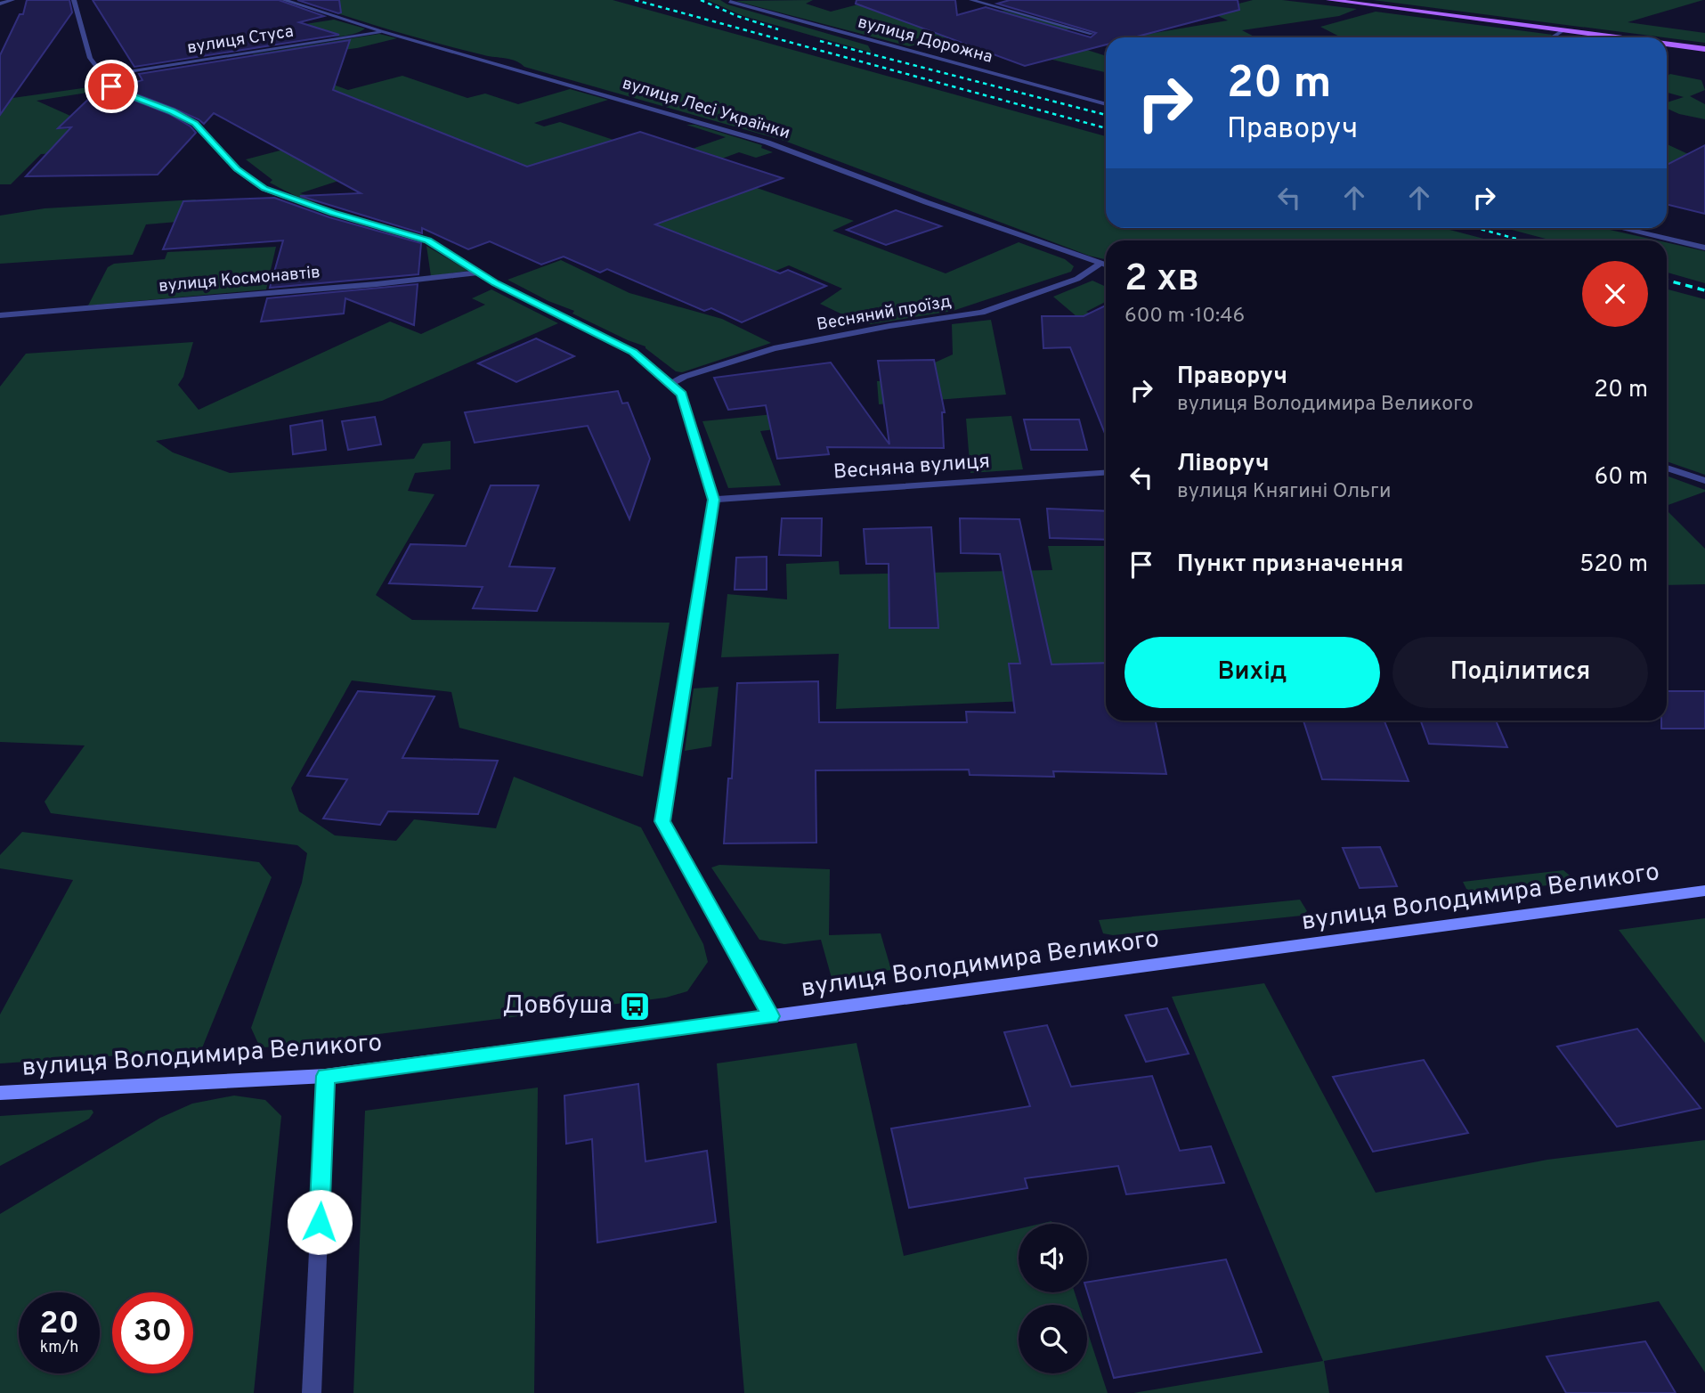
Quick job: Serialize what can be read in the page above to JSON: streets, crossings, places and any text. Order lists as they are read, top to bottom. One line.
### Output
{"streets":{"main road":["вулиця Володимира Великого"],"street":["вулиця Стуса","вулиця Дорожна","вулиця Лесі Українки","вулиця Космонавтів","Весняний проїзд","Весняна вулиця"]},"crossings":[["вулиця Стуса","вулиця Лесі Українки"],["вулиця Лесі Українки","Весняний проїзд"]],"places":{"bus stop":["Довбуша"]},"page":{"turn":["20 m","Праворуч"],"heading":["2 хв","600 m · 10:46"],"list":[{"name":"Праворуч","note":"вулиця Володимира Великого","value":"20 m"},{"name":"Ліворуч","note":"вулиця Княгині Ольги","value":"60 m"},{"name":"Пункт призначення","value":"520 m"}],"buttons":["Вихід","Поділитися"],"speed":"20 km/h","limit":"30"}}
